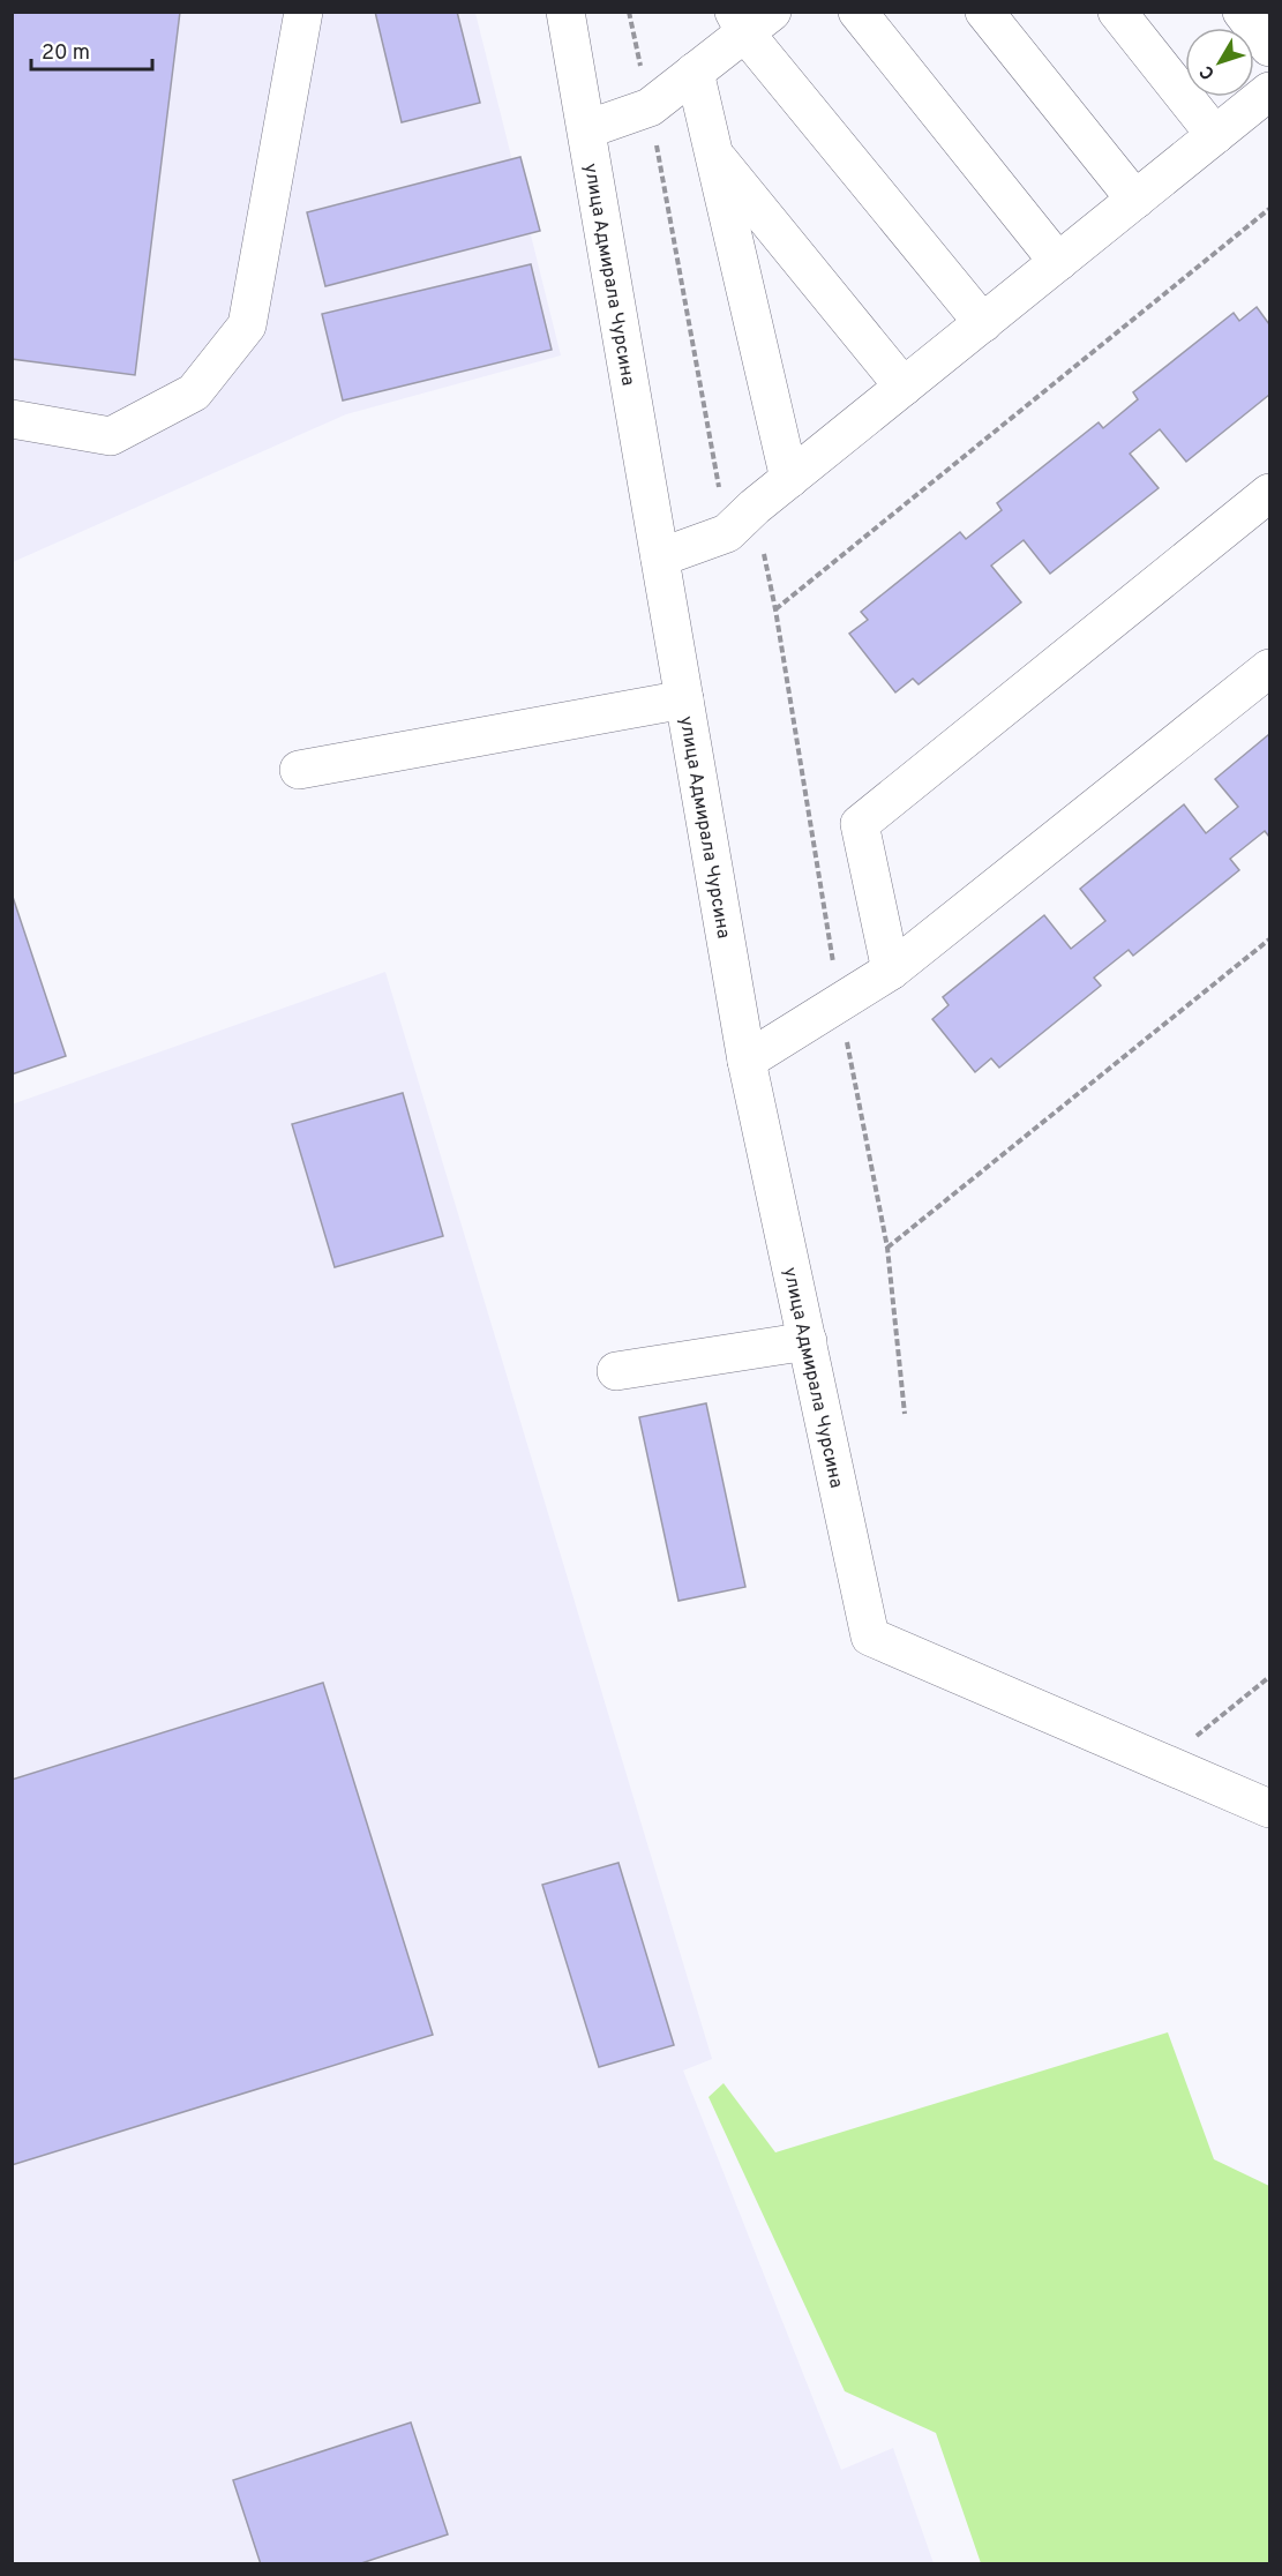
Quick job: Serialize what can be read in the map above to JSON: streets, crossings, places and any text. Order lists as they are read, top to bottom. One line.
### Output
{"streets":{"street":["улица Адмирала Чурсина"]},"scale_bar":"20 m","north":"bottom left"}
